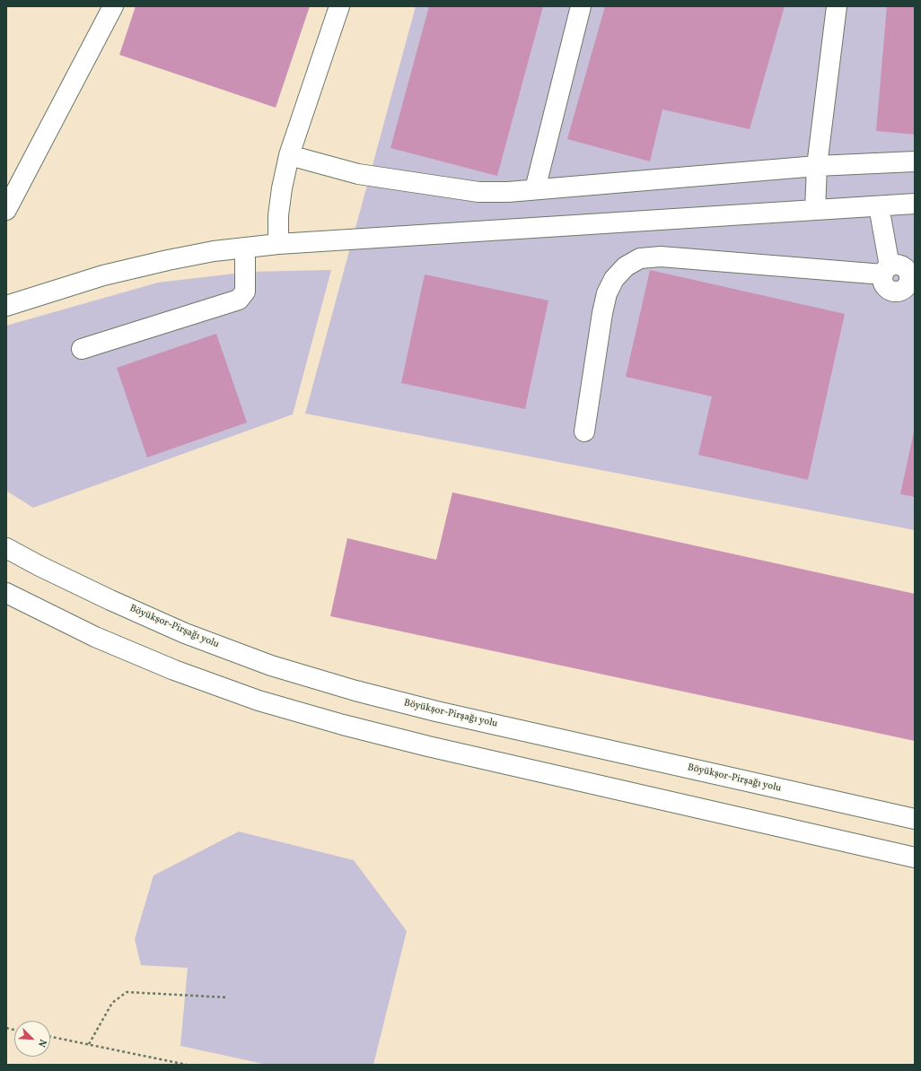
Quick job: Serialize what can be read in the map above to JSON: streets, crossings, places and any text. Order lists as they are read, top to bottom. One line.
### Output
{"streets":{"main road":["Böyükşor-Pirşağı yolu"]},"north":"bottom right"}
